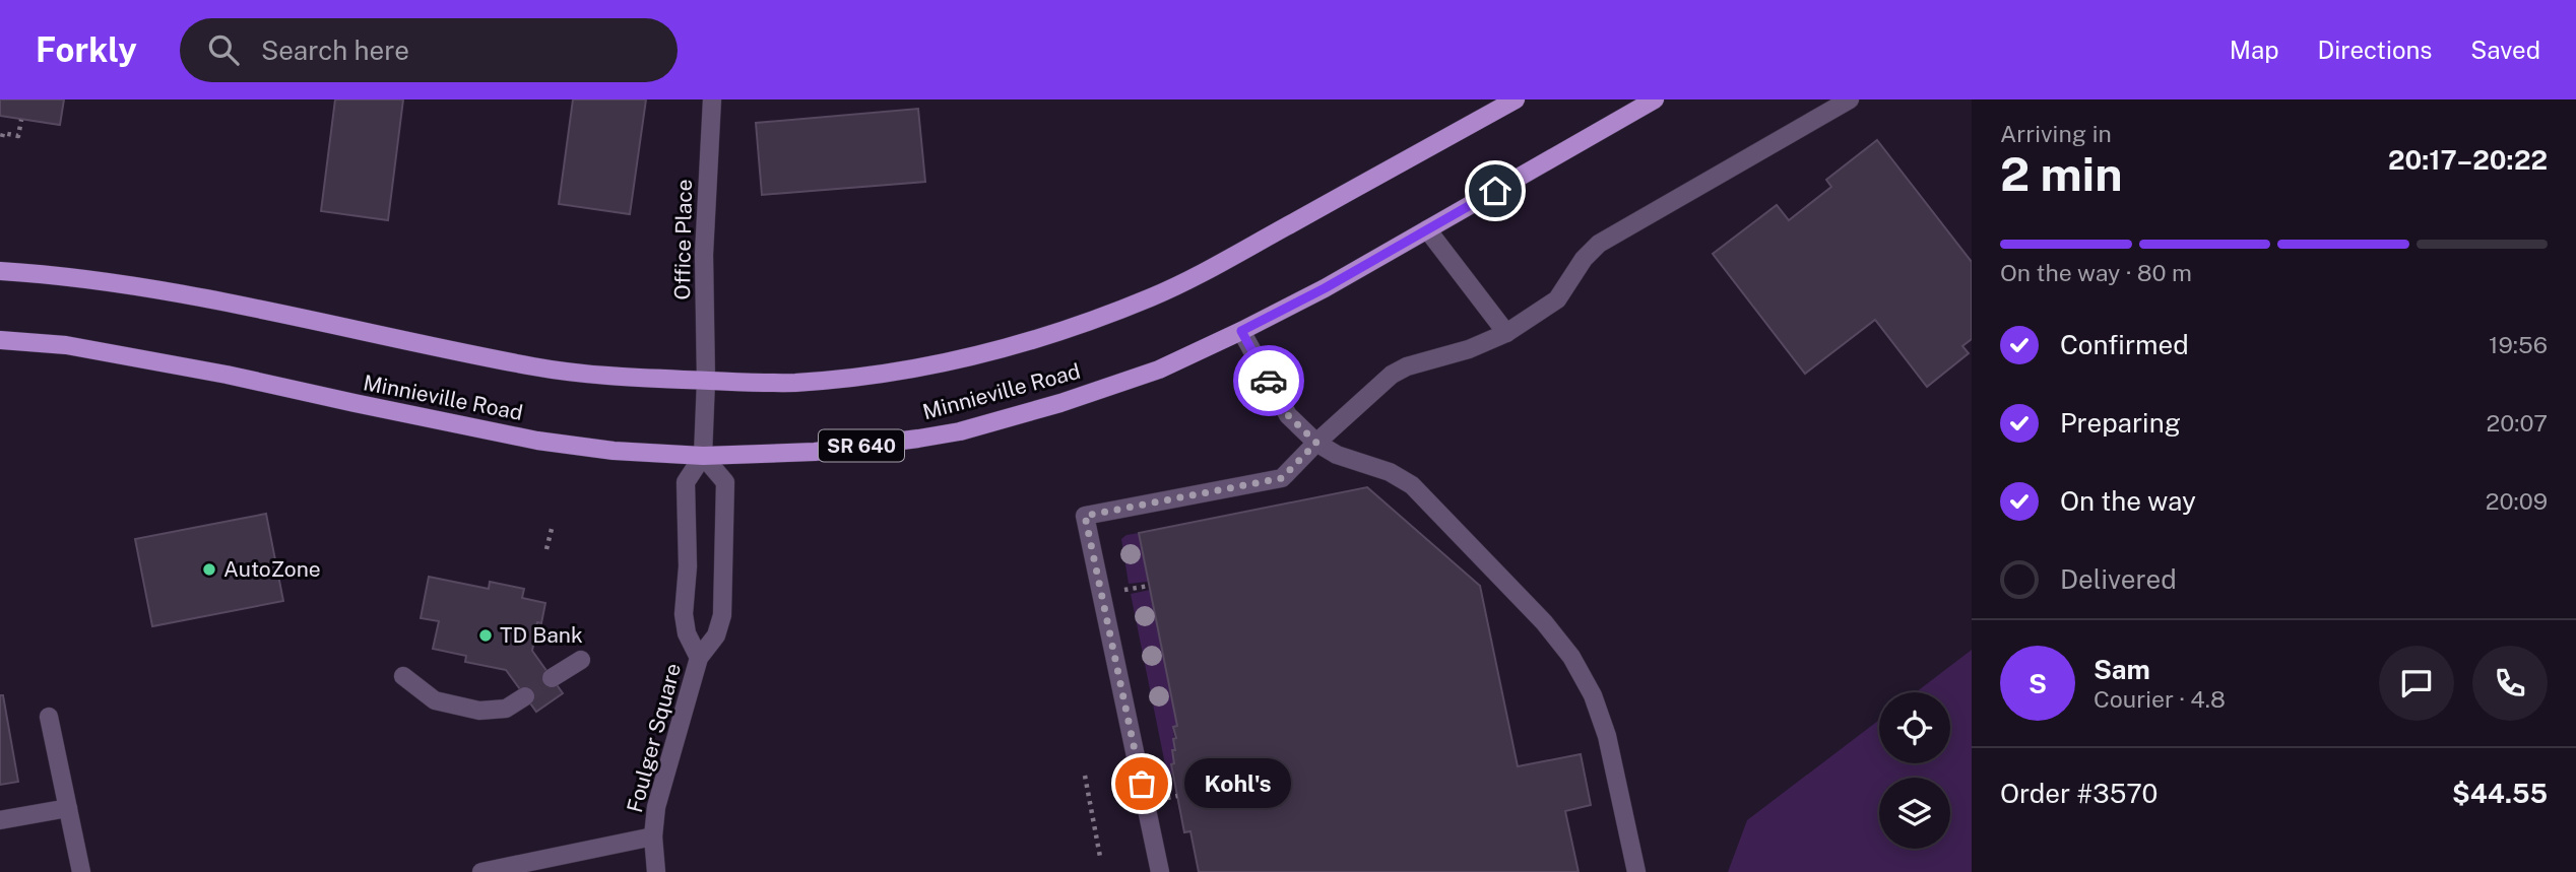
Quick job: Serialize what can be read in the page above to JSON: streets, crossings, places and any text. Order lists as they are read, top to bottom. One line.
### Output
{"streets":{"main road":["Minnieville Road","SR 640"],"street":["Office Place","Foulger Square"]},"crossings":[["Office Place","Minnieville Road"],["Office Place","Foulger Square"],["Minnieville Road","Foulger Square"]],"places":["AutoZone","TD Bank","Kohl's"],"page":{"header":"Forkly","search":"Search here","nav":["Map","Directions","Saved"],"heading":["2 min","Arriving in","20:17–20:22"],"panel":["Sam","Courier · 4.8","Order #3570","$44.55"],"bar":"On the way · 80 m","list":[["Confirmed","19:56"],["Preparing","20:07"],["On the way","20:09"],"Delivered"],"round":"S","bubble":"Kohl's"}}
